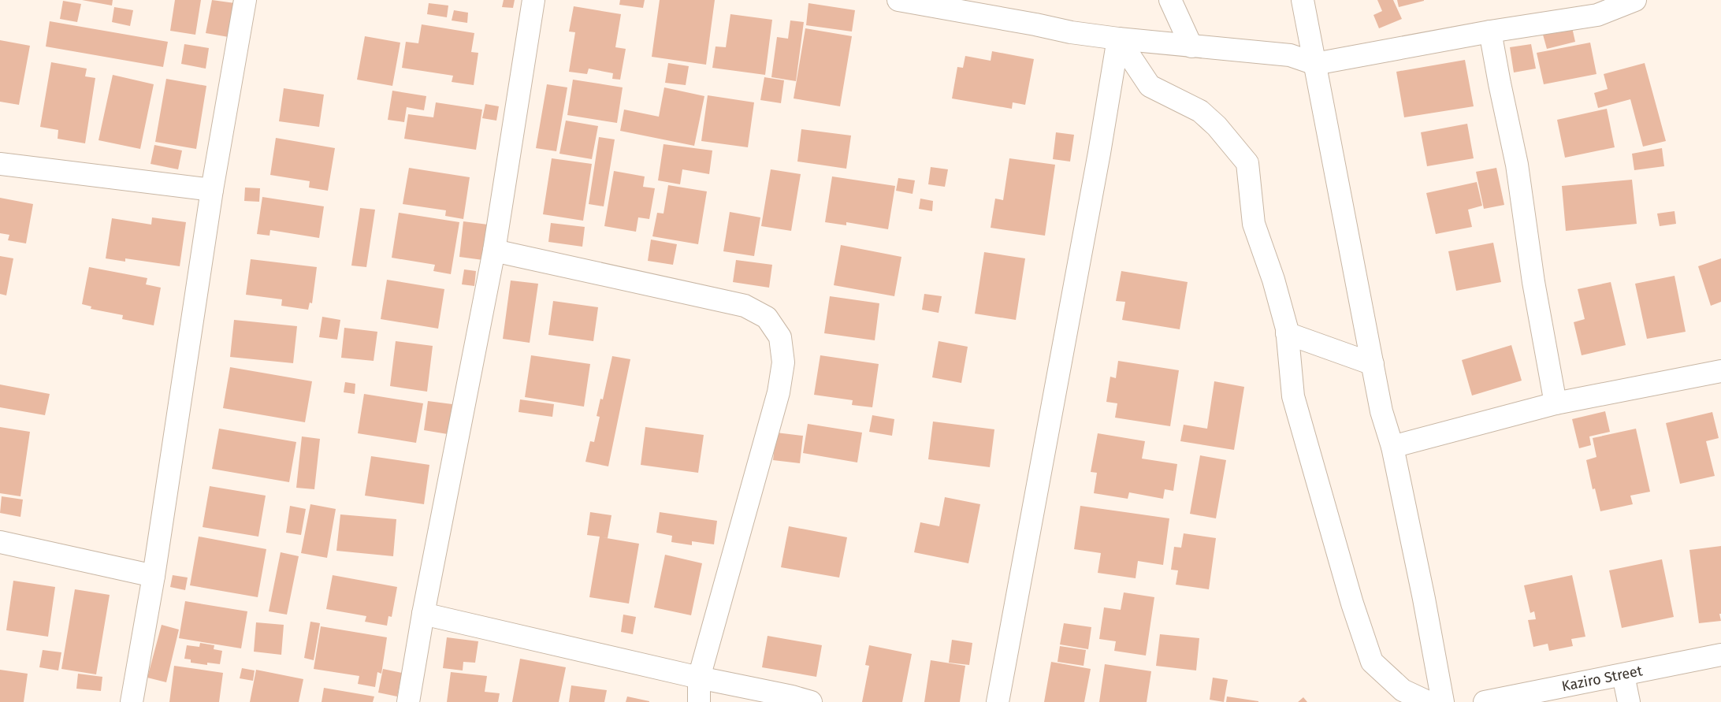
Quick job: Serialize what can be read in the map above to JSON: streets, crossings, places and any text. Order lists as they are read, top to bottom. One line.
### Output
{"streets":{"street":["Kaziro Street"]}}
